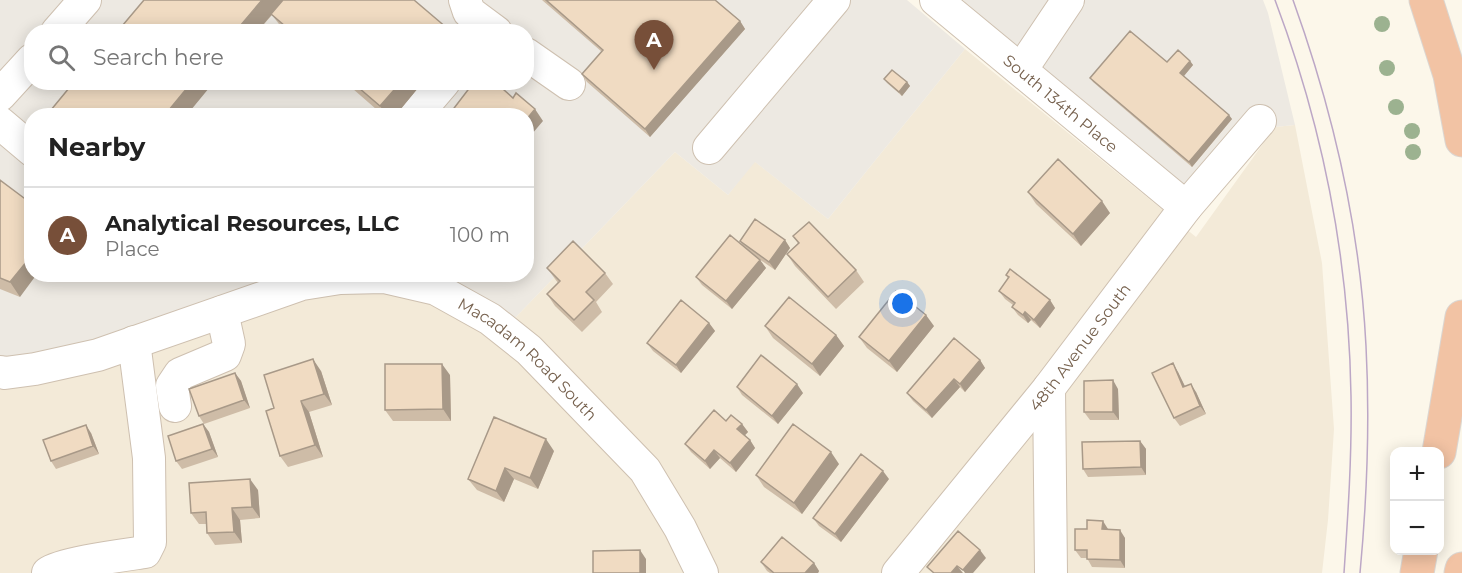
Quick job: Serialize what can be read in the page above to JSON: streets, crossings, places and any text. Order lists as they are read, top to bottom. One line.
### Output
{"streets":{"street":["South 134th Place","48th Avenue South","Macadam Road South"]},"crossings":[["South 134th Place","48th Avenue South"]],"page":{"pins":"A","search":"Search here","heading":"Nearby","list":[{"mark":"A","name":"Analytical Resources, LLC","note":"Place","value":"100 m"}],"map_buttons":["+","−"]}}
